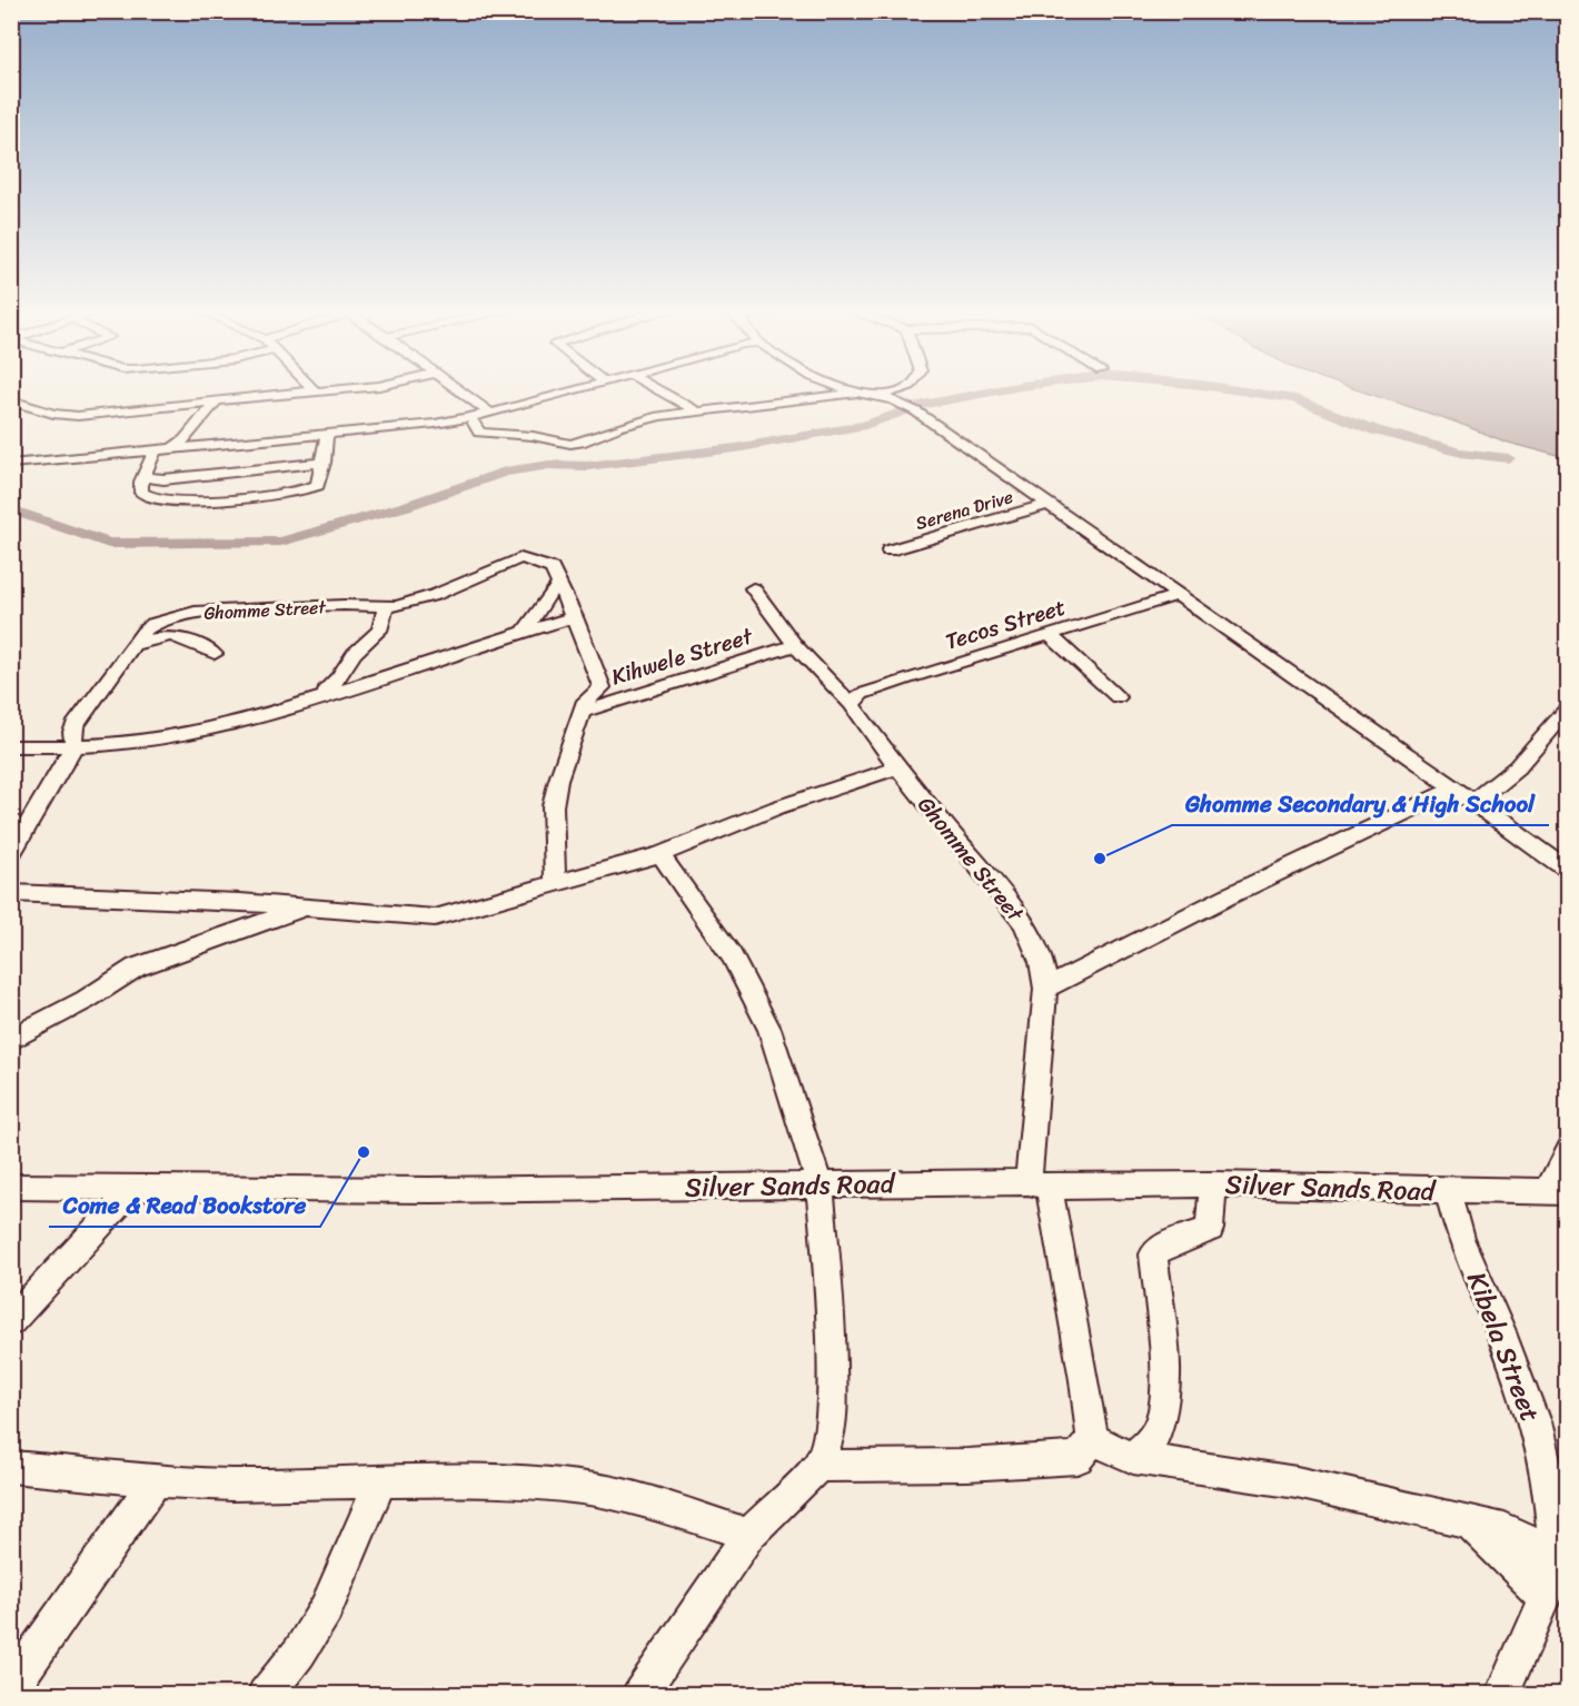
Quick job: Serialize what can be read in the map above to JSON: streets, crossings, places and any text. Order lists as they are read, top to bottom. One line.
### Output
{"streets":{"street":["Serena Drive","Ghomme Street","Tecos Street","Kihwele Street","Silver Sands Road","Kibela Street"]},"crossings":[["Ghomme Street","Tecos Street"],["Ghomme Street","Kihwele Street"],["Ghomme Street","Silver Sands Road"],["Silver Sands Road","Kibela Street"]],"places":["Ghomme Secondary & High School","Come & Read Bookstore"]}
